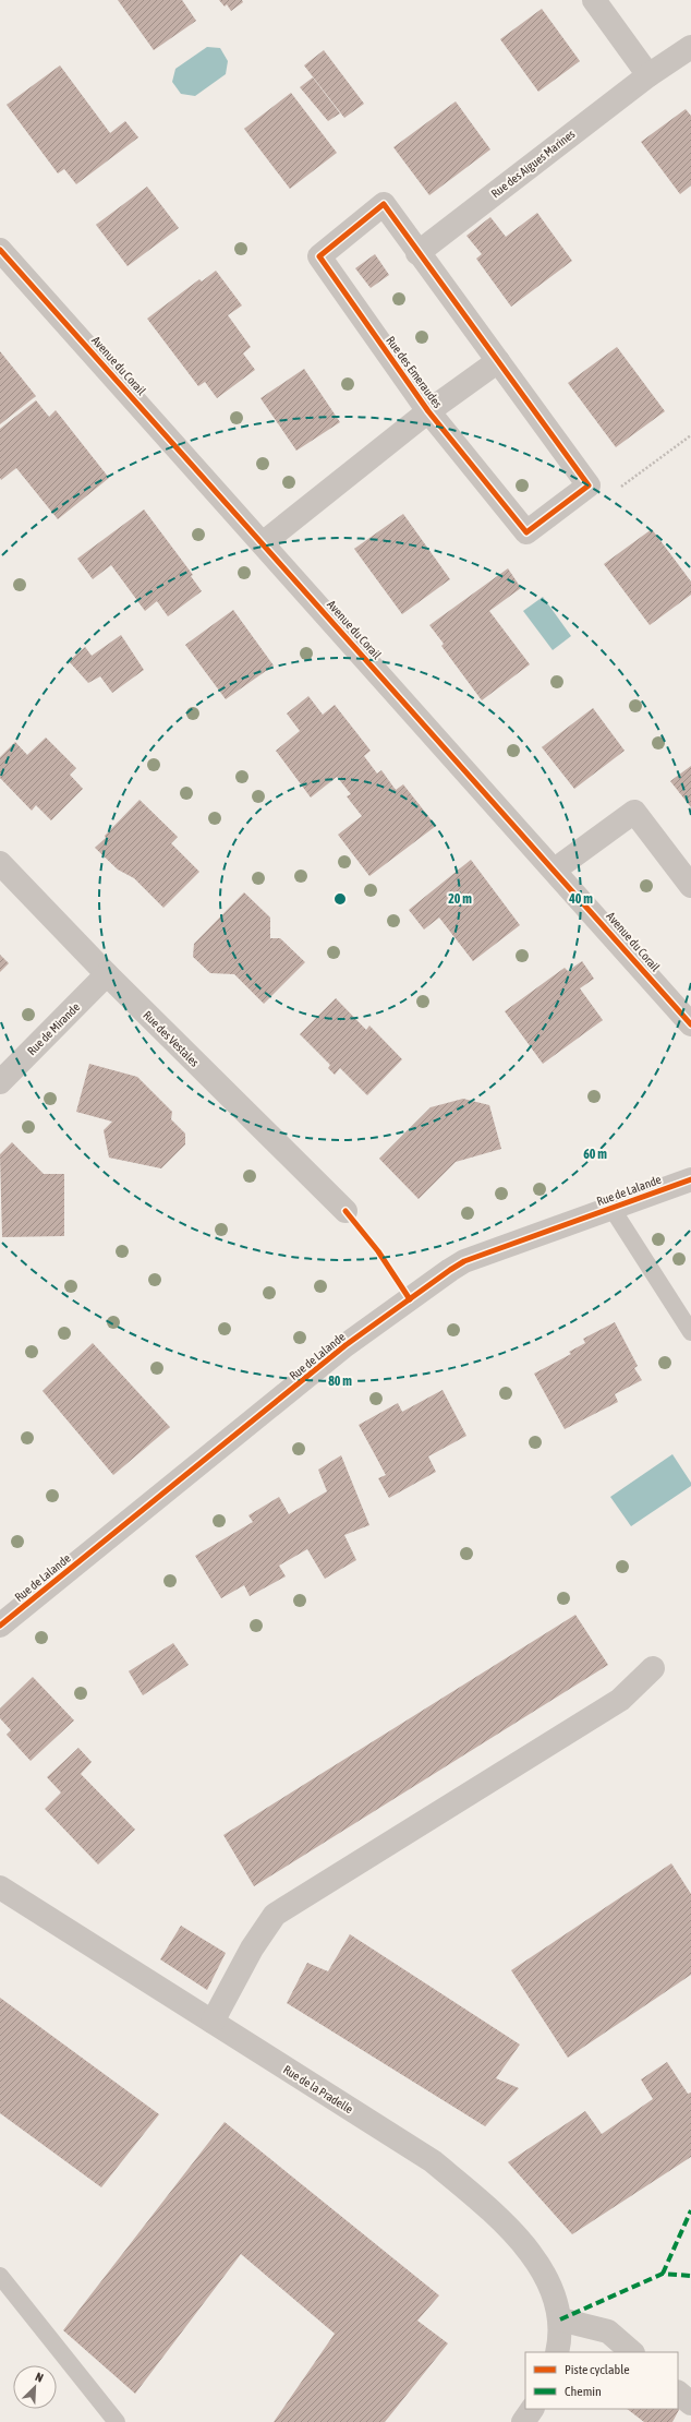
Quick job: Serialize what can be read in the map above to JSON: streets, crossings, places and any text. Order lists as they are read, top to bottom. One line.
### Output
{"streets":{"street":["Rue des Aigues Marines","Avenue du Corail","Rue des Emeraudes","Rue de Mirande","Rue des Vestales","Rue de Lalande","Rue de la Pradelle"]},"crossings":[["Rue des Aigues Marines","Rue des Emeraudes"],["Avenue du Corail","Rue des Emeraudes"],["Rue de Mirande","Rue des Vestales"]],"legend":["Piste cyclable","Chemin"],"north":"top right","rings":["20 m","40 m","60 m","80 m"]}
